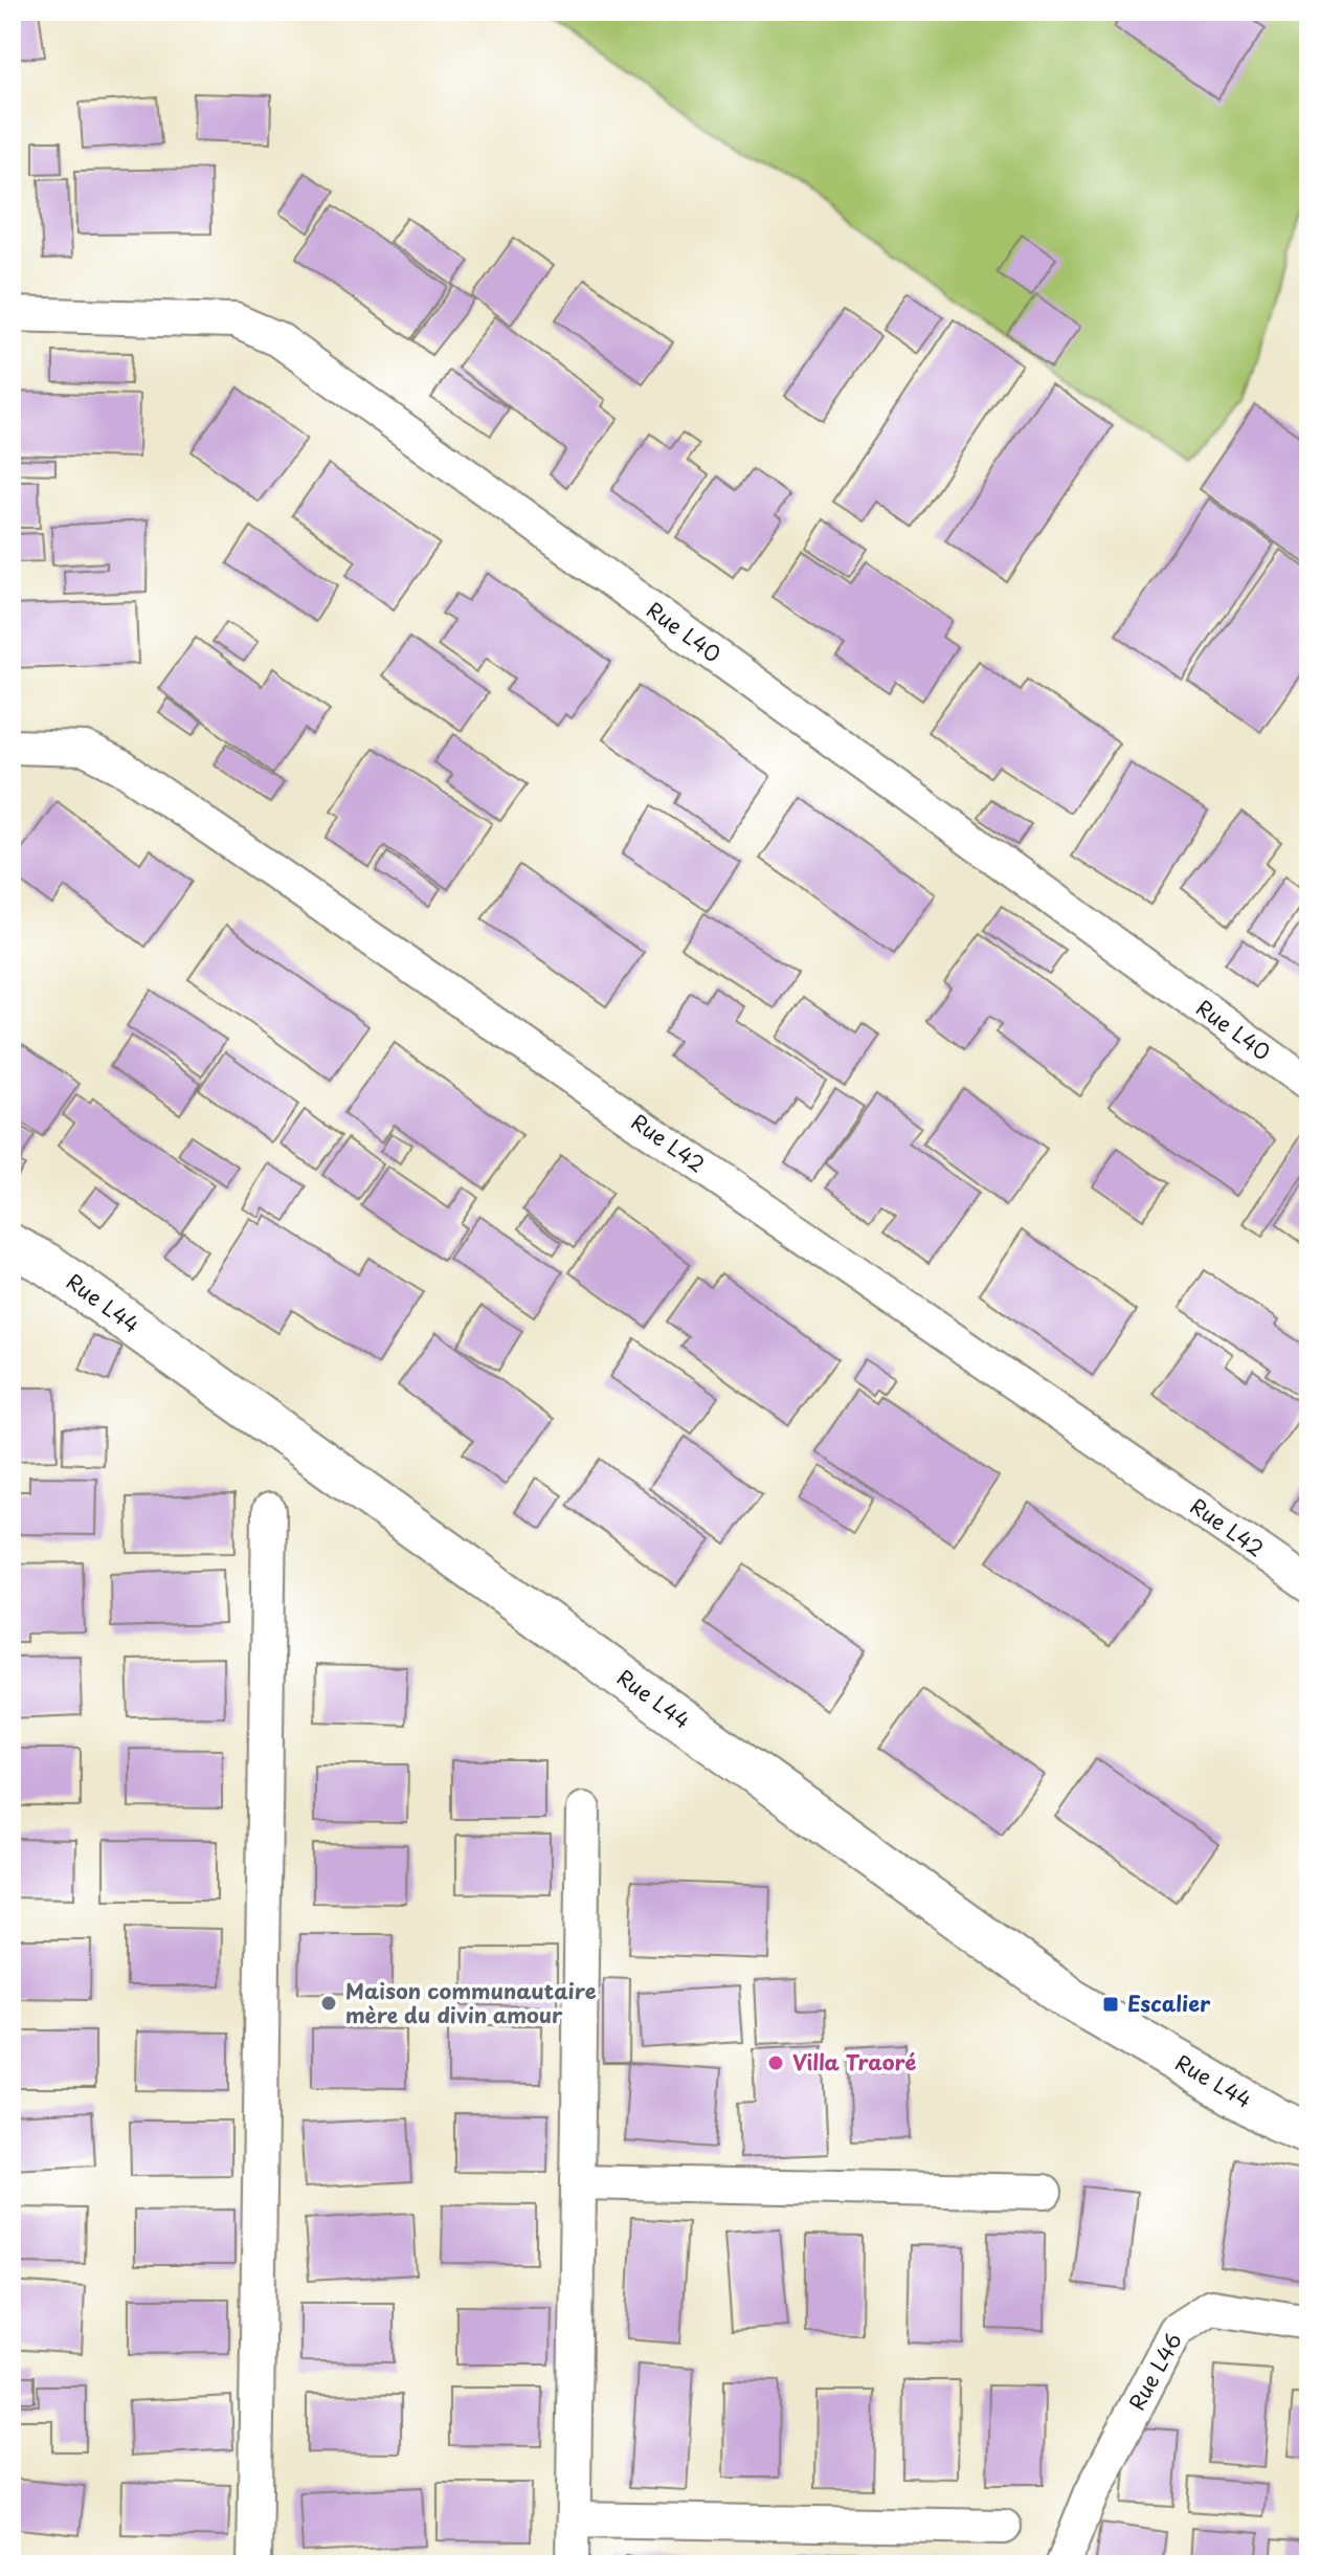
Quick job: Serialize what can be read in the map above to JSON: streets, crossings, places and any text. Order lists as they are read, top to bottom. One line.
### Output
{"streets":{"street":["Rue L40","Rue L42","Rue L44","Rue L46"]},"places":{"other":["Maison communautaire mère du divin amour","Villa Traoré"],"transit":["Escalier"]}}
